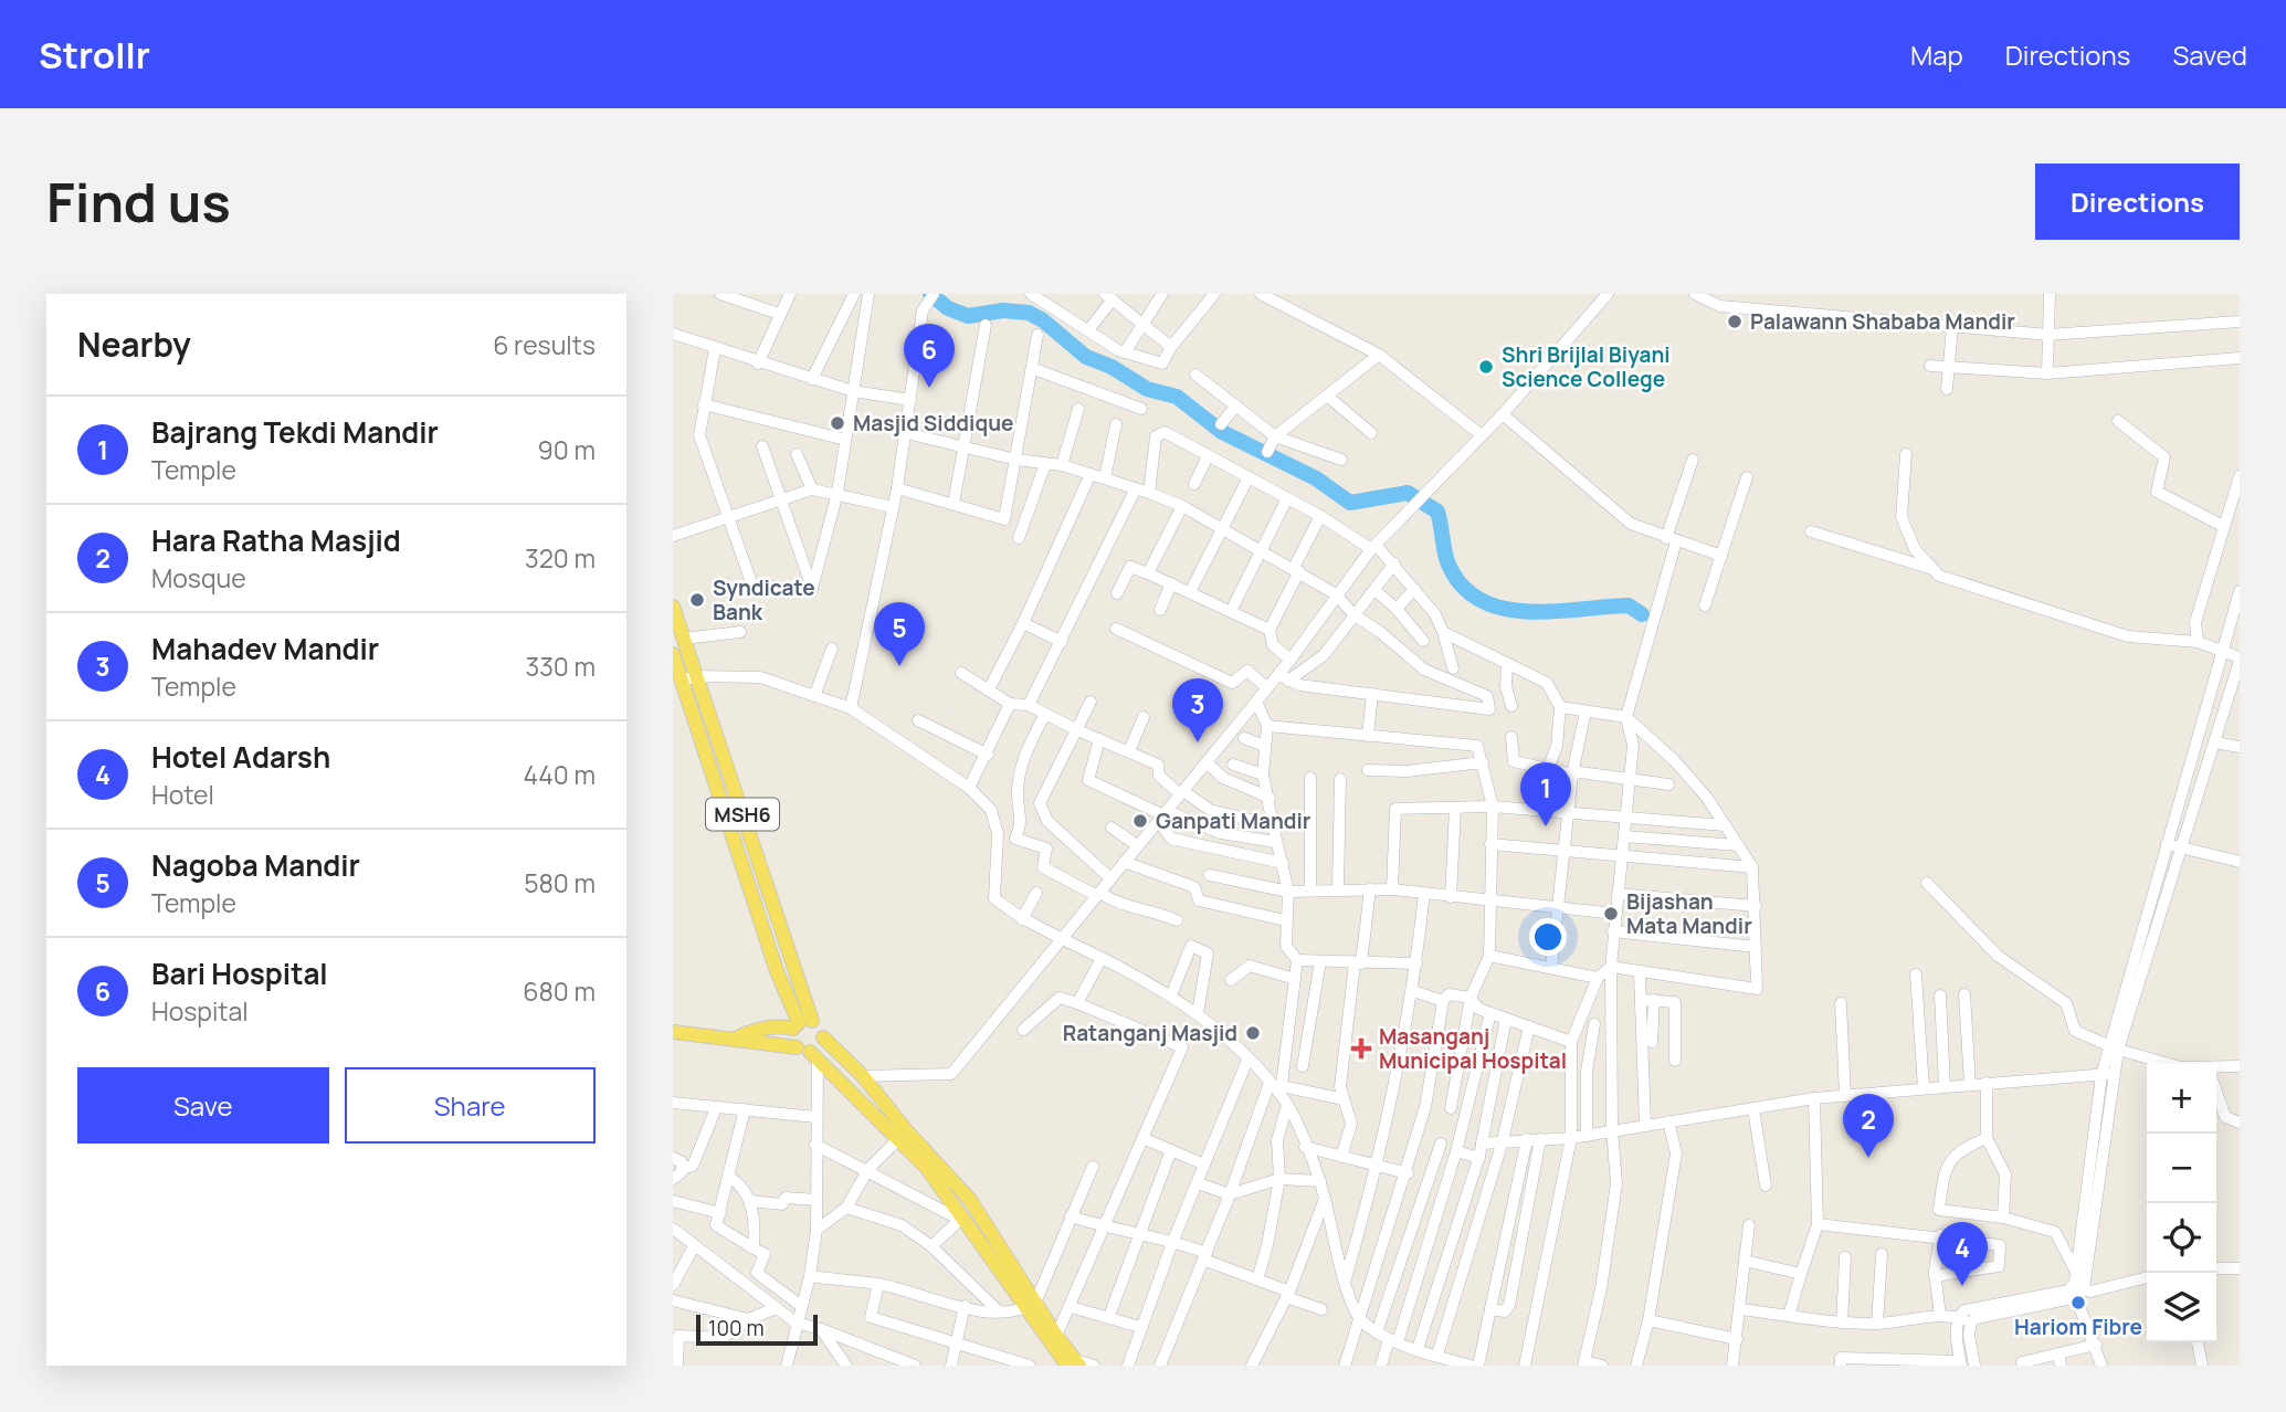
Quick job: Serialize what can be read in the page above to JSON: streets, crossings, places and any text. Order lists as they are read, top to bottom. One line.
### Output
{"streets":{"main road":["MSH6"]},"places":{"other":["Palawann Shababa Mandir","Shri Brijlal Biyani Science College","Masjid Siddique","Syndicate Bank","Ganpati Mandir","Bijashan Mata Mandir","Ratanganj Masjid","Hariom Fibre"],"health":["Masanganj Municipal Hospital"]},"scale_bar":"100 m","page":{"header":"Strollr","nav":["Map","Directions","Saved"],"buttons":["Directions",["Save","Share"]],"title":"Find us","heading":["Nearby","6 results"],"pins":["6","5","3","1","2","4"],"list":[{"mark":"1","name":"Bajrang Tekdi Mandir","note":"Temple","value":"90 m"},{"mark":"2","name":"Hara Ratha Masjid","note":"Mosque","value":"320 m"},{"mark":"3","name":"Mahadev Mandir","note":"Temple","value":"330 m"},{"mark":"4","name":"Hotel Adarsh","note":"Hotel","value":"440 m"},{"mark":"5","name":"Nagoba Mandir","note":"Temple","value":"580 m"},{"mark":"6","name":"Bari Hospital","note":"Hospital","value":"680 m"}],"map_buttons":["+","−"],"scale":"100 m"}}
